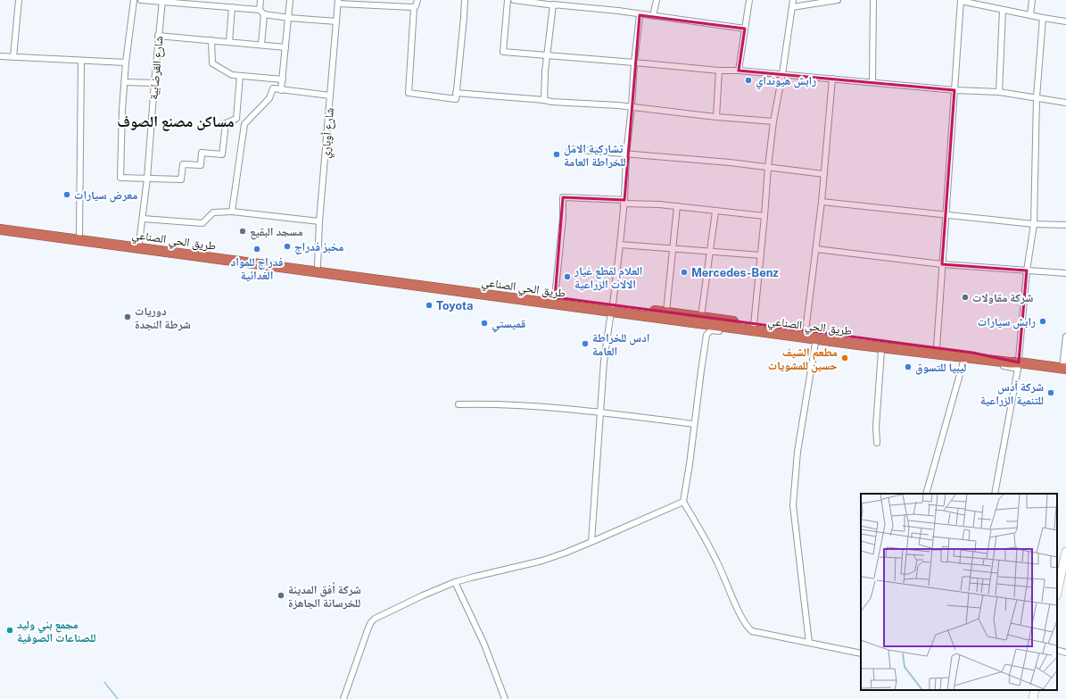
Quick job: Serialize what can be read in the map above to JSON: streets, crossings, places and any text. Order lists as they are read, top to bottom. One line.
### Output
{"streets":{"highway":["طريق الحي الصناعي"],"street":["شارع القرضابية","شارع أوباري"]},"districts":["مساكن مصنع الصوف"],"places":["رابش هيونداي","تشاركية الامل للخراطة العامة","معرض سيارات","مسجد البقيع","مخبز فدراج","فدراج للمواد الغدائية","Mercedes-Benz","العلام لقطع غيار الالات الزراعية","شركة مقاولات","Toyota","دوريات شرطة النجدة","رابش سيارات","قميستي","ادس للخراطة العامة","مطعم الشيف حسين للمشويات","ليبيا للتسوق","شركة آدس للتنمية الزراعية","شركة أفق المدينة للخرسانة الجاهزة","مجمع بني وليد للصناعات الصوفية"]}
